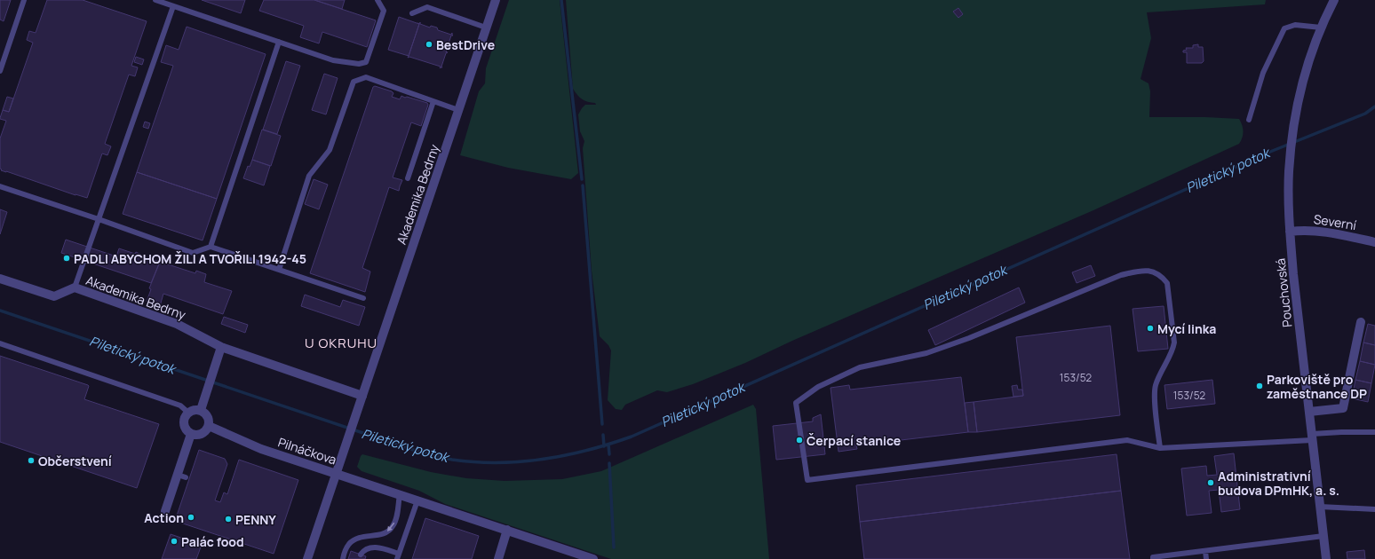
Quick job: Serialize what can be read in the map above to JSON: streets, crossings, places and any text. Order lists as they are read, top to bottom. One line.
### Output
{"streets":{"street":["Akademika Bedrny","Severní","Pouchovská","Pilnáčkova"]},"crossings":[["Akademika Bedrny","Pilnáčkova"],["Severní","Pouchovská"]],"districts":["U OKRUHU"],"water":["Piletický potok"],"places":["BestDrive","PADLI ABYCHOM ŽILI A TVOŘILI 1942-45","Mycí linka","Parkoviště pro zaměstnance DP","Čerpací stanice","Občerstvení","Administrativní budova DPmHK, a. s.","Action","PENNY","Palác food"],"house_numbers":["153/52","153/52"]}
